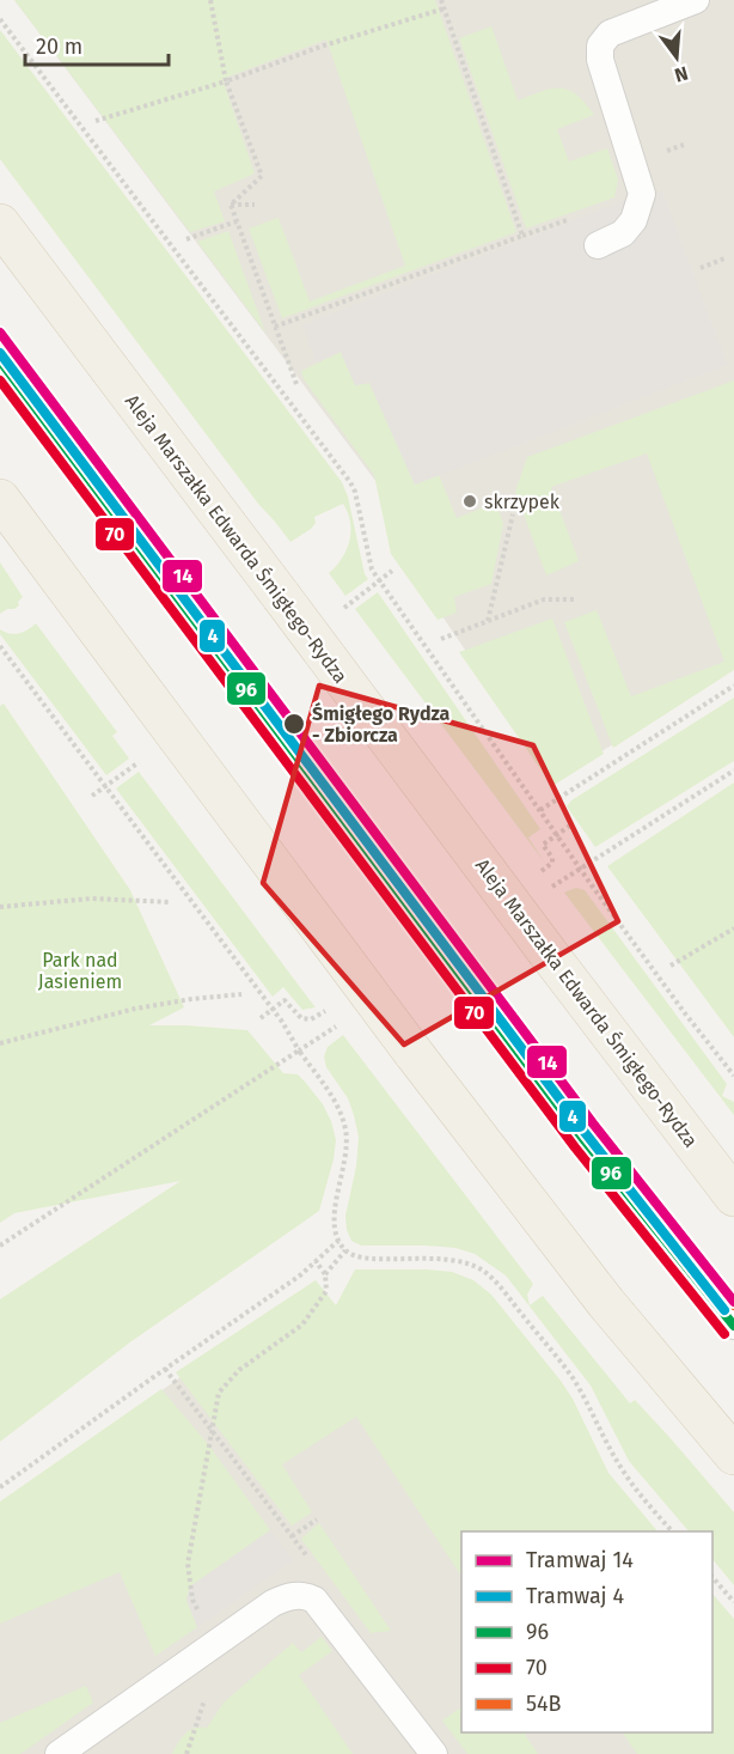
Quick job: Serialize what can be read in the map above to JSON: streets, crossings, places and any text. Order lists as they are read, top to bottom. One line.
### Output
{"streets":{"main road":["Aleja Marszałka Edwarda Śmigłego-Rydza"]},"parks":["Park nad Jasieniem"],"places":["skrzypek","Śmigłego Rydza - Zbiorcza"],"lines":["tram line 14","tram line 4","transit line 54B","transit line 96","transit line 70"],"legend":["Tramwaj 14","Tramwaj 4","96","70","54B"],"scale_bar":"20 m","north":"bottom"}
